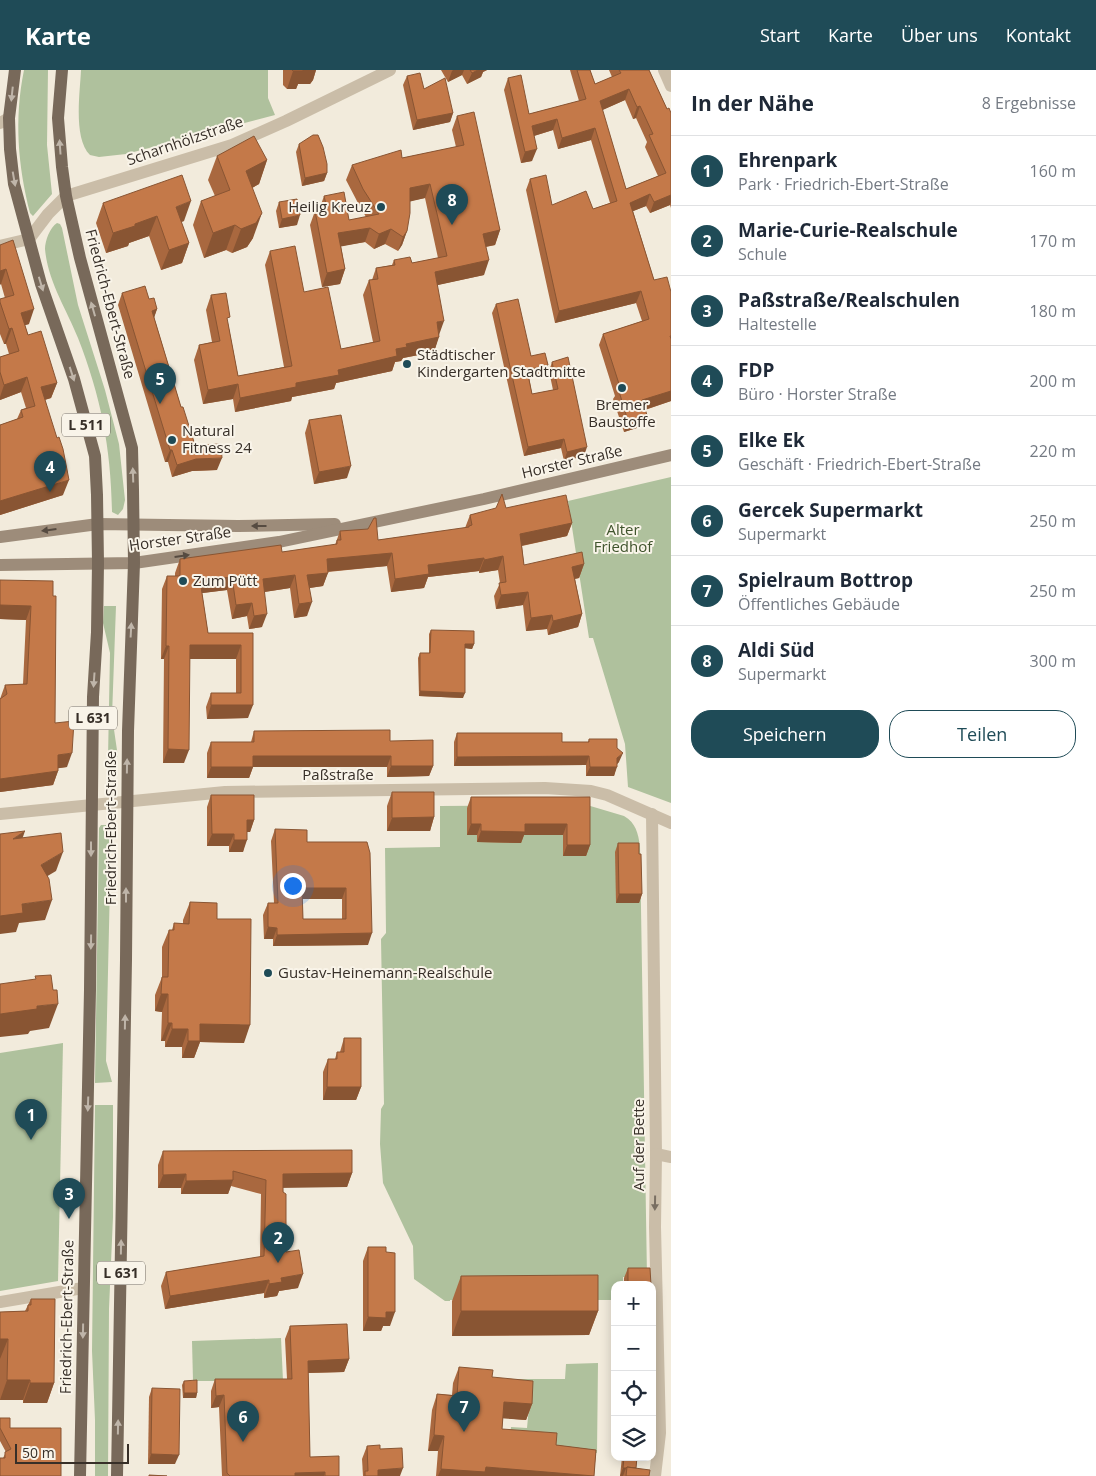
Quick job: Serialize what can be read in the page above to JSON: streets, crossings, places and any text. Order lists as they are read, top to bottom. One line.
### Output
{"streets":{"main road":["Friedrich-Ebert-Straße","L 511","Horster Straße","L 631"],"street":["Scharnhölzstraße","Paßstraße","Auf der Bette"]},"crossings":[["Scharnhölzstraße","Friedrich-Ebert-Straße"],["Scharnhölzstraße","L 511"],["Friedrich-Ebert-Straße","L 511"],["Friedrich-Ebert-Straße","Horster Straße"],["Friedrich-Ebert-Straße","Paßstraße"],["Paßstraße","Auf der Bette"]],"one_way":["Auf der Bette"],"parks":["Alter Friedhof"],"places":["Heilig Kreuz","Städtischer Kindergarten Stadtmitte","Bremer Baustoffe","Natural Fitness 24","Zum Pütt","Gustav-Heinemann-Realschule"],"scale_bar":"50 m","page":{"header":"Karte","nav":["Start","Karte","Über uns","Kontakt"],"heading":["In der Nähe","8 Ergebnisse"],"list":[{"mark":"1","name":"Ehrenpark","note":"Park · Friedrich-Ebert-Straße","value":"160 m"},{"mark":"2","name":"Marie-Curie-Realschule","note":"Schule","value":"170 m"},{"mark":"3","name":"Paßstraße/Realschulen","note":"Haltestelle","value":"180 m"},{"mark":"4","name":"FDP","note":"Büro · Horster Straße","value":"200 m"},{"mark":"5","name":"Elke Ek","note":"Geschäft · Friedrich-Ebert-Straße","value":"220 m"},{"mark":"6","name":"Gercek Supermarkt","note":"Supermarkt","value":"250 m"},{"mark":"7","name":"Spielraum Bottrop","note":"Öffentliches Gebäude","value":"250 m"},{"mark":"8","name":"Aldi Süd","note":"Supermarkt","value":"300 m"}],"pins":["8","5","4","1","3","2","7","6"],"buttons":["Speichern","Teilen"],"map_buttons":["+","−"],"scale":"50 m"}}
